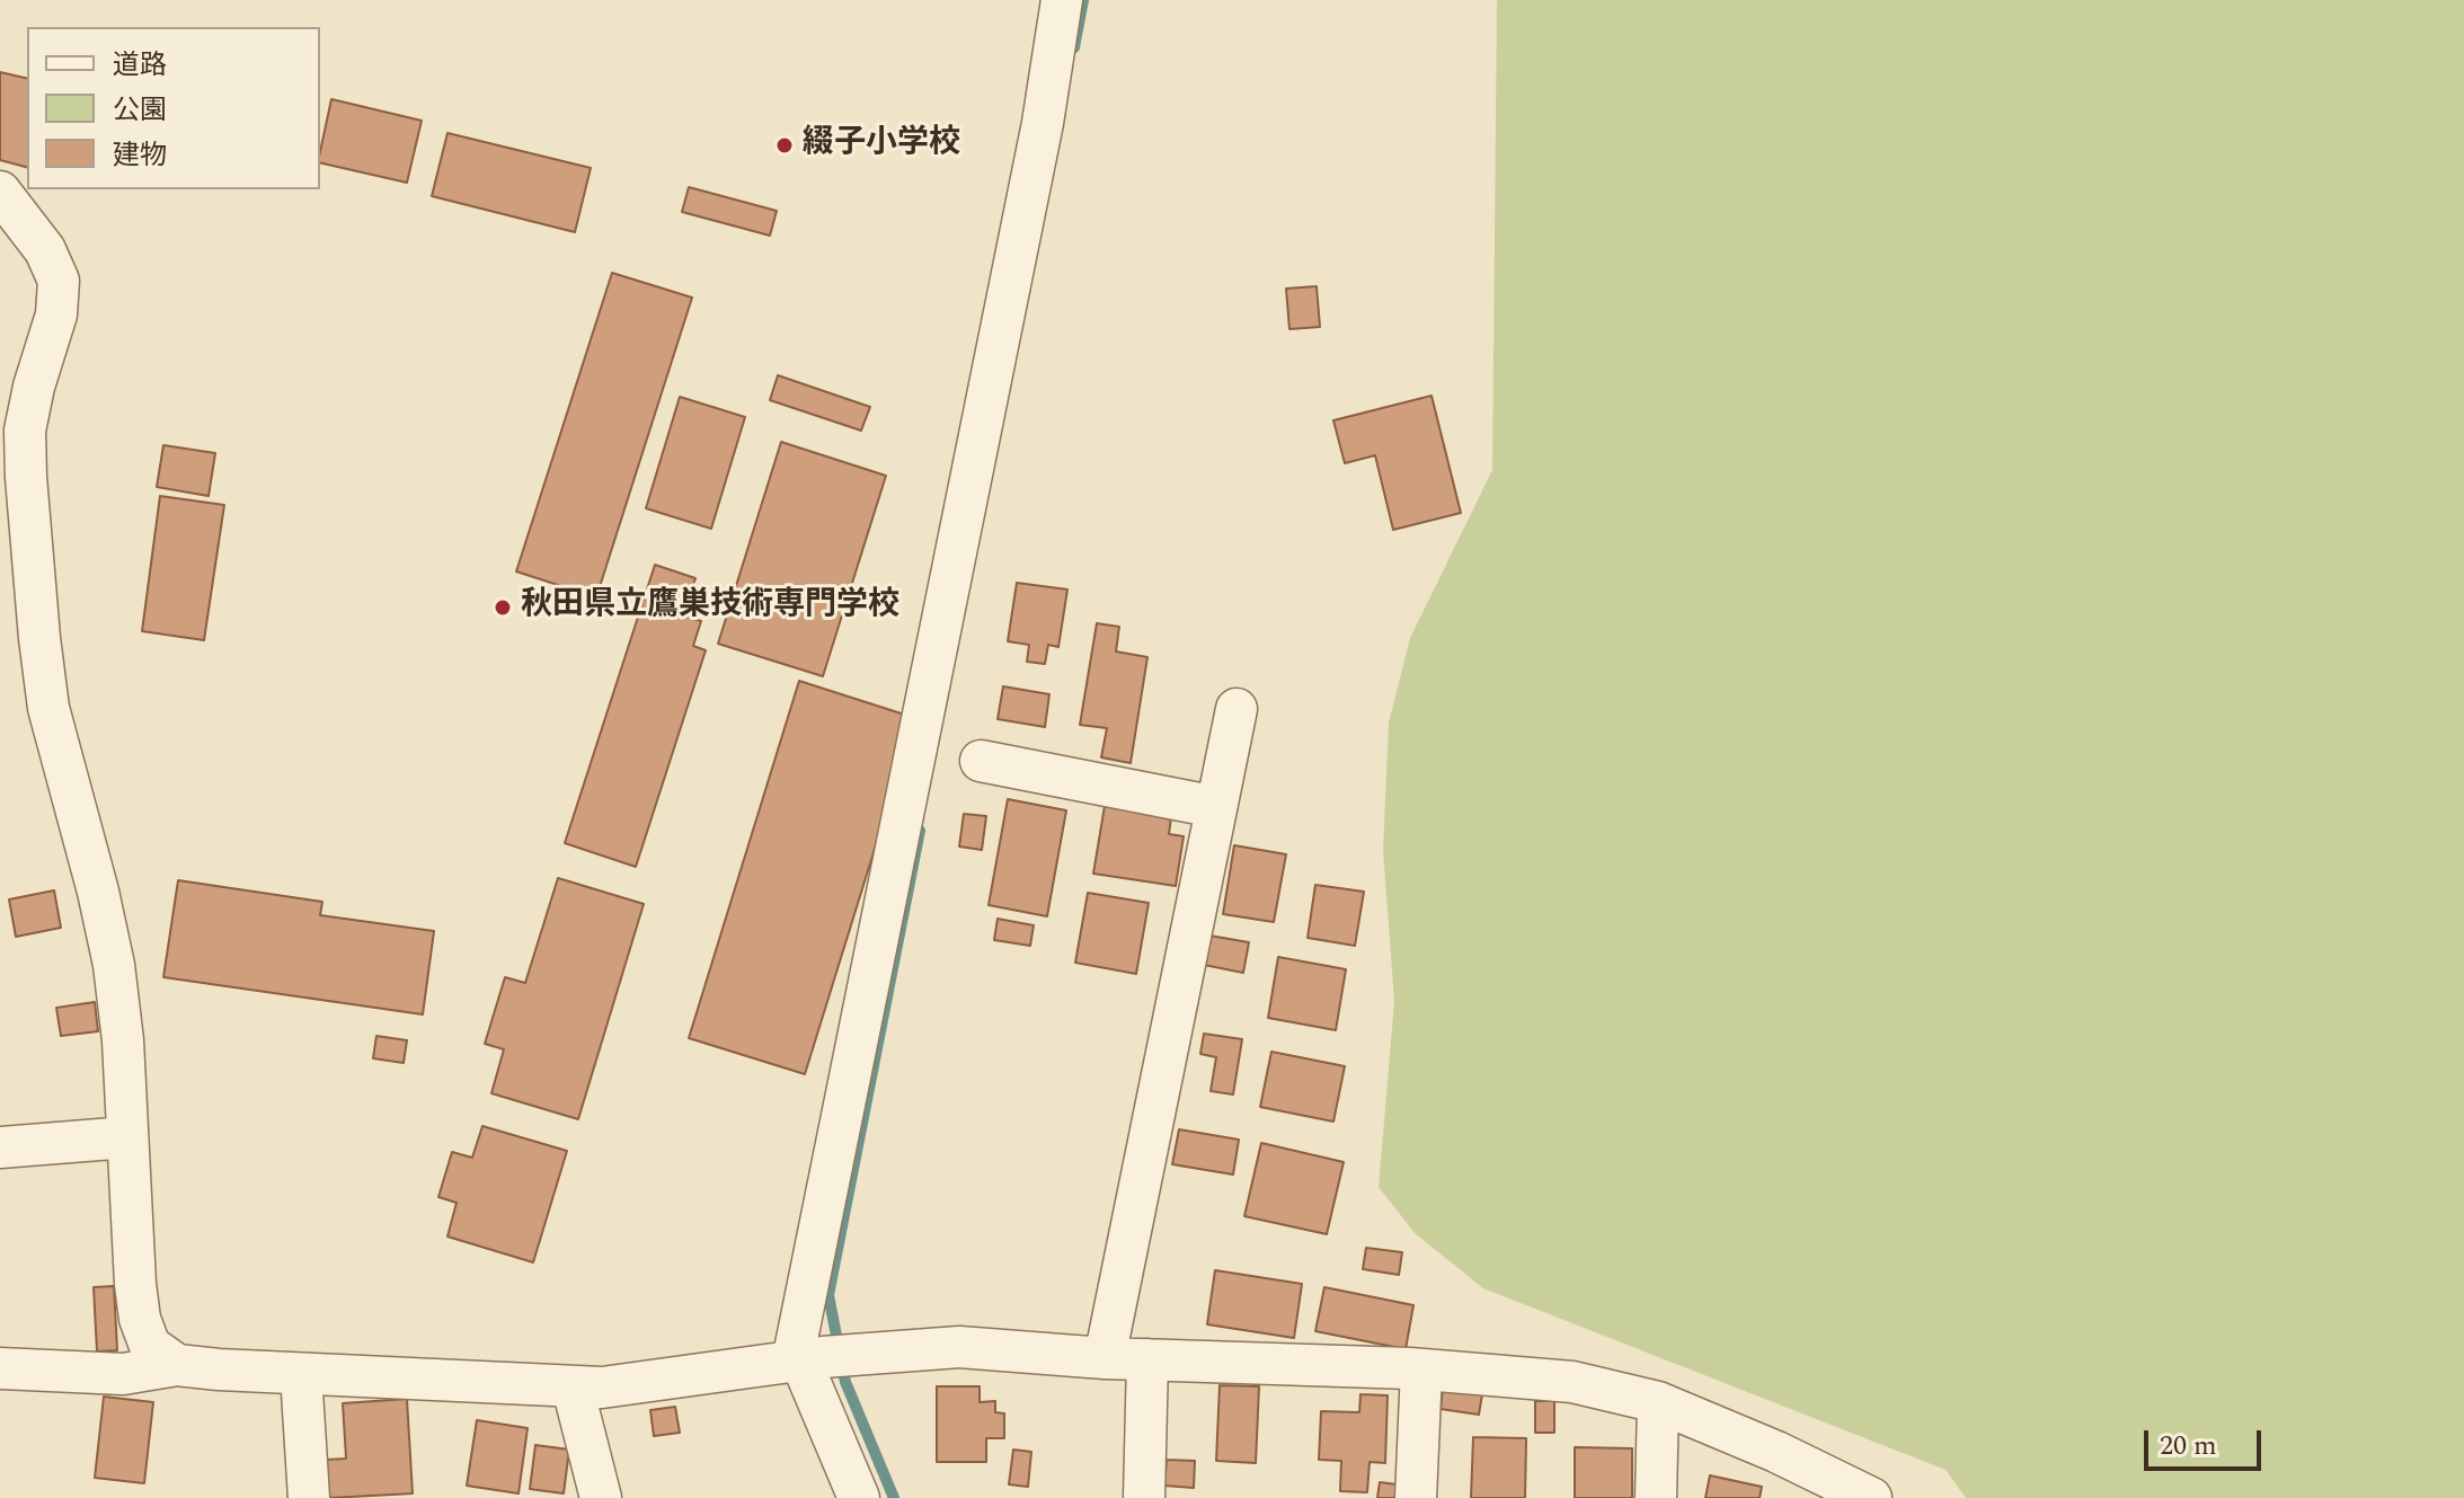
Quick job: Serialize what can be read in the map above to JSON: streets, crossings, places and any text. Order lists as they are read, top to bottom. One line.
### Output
{"places":["綴子小学校","秋田県立鷹巣技術専門学校"],"legend":["道路","公園","建物"],"scale_bar":"20 m"}
